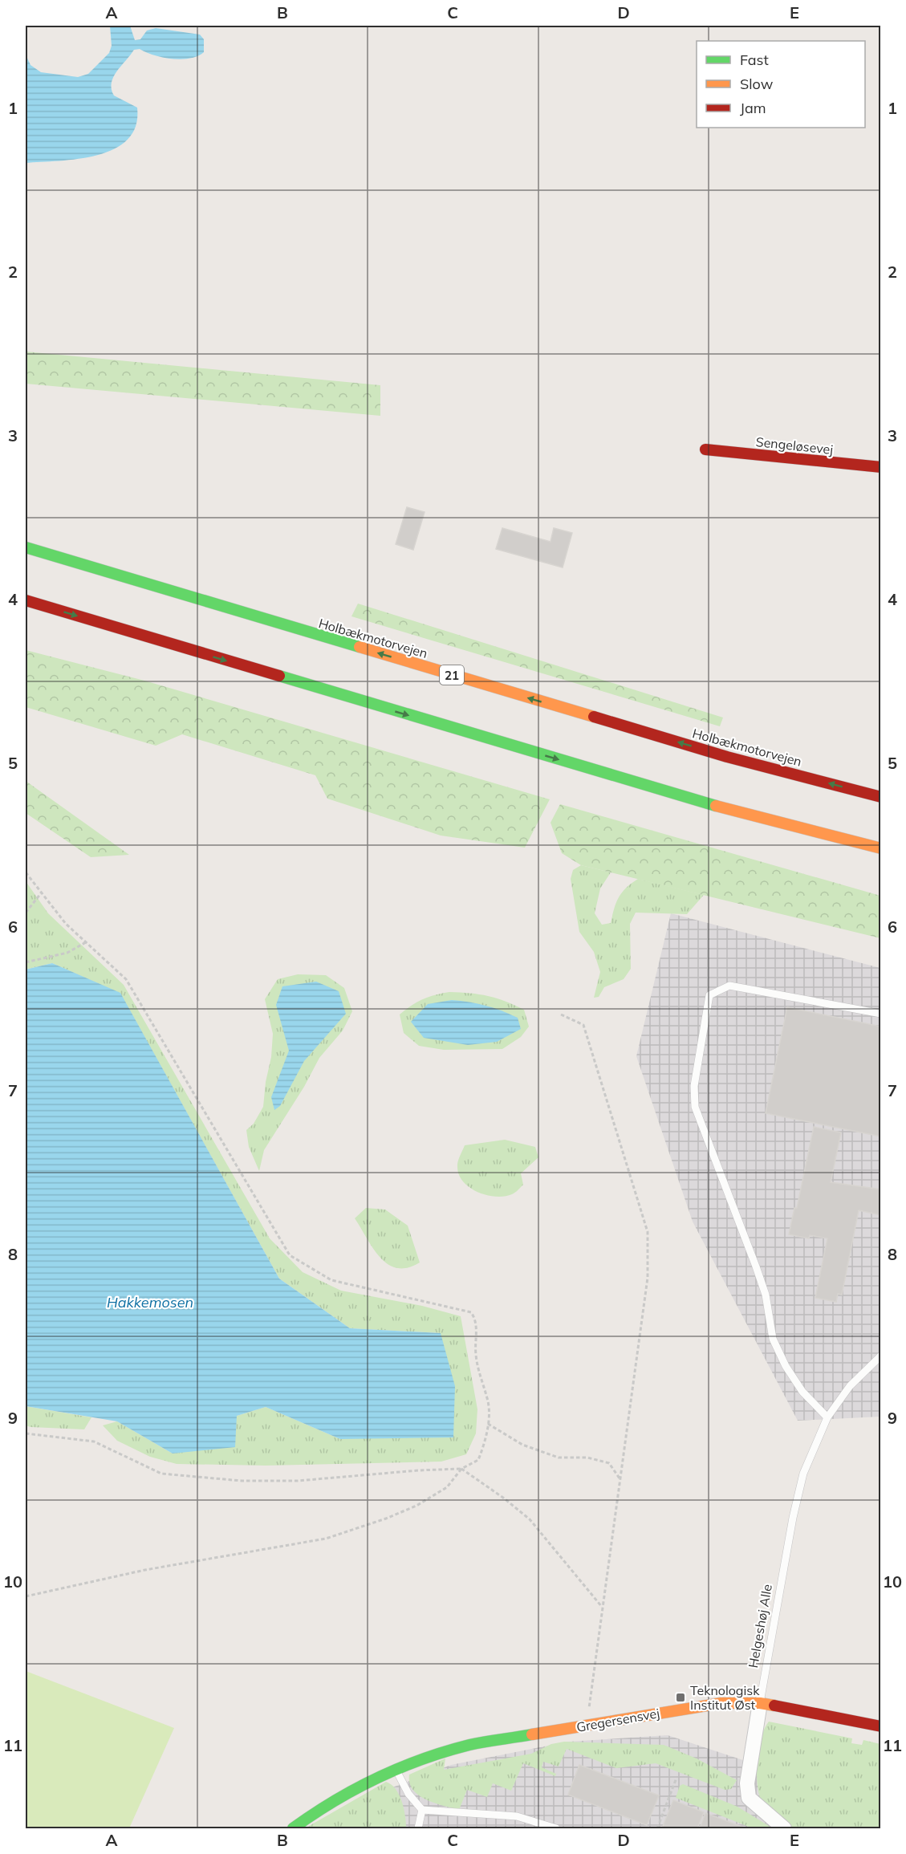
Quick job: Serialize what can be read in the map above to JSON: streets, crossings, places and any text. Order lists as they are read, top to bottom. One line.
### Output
{"streets":{"main road":["Sengeløsevej","Holbækmotorvejen","21","Gregersensvej"],"lane":["Helgeshøj Alle"]},"crossings":[["Helgeshøj Alle","Gregersensvej"]],"water":["Hakkemosen"],"places":{"transit":["Teknologisk Institut Øst"]},"legend":["Fast","Slow","Jam"],"grid":{"columns":["A","B","C","D","E"],"rows":["1","2","3","4","5","6","7","8","9","10","11"]}}
